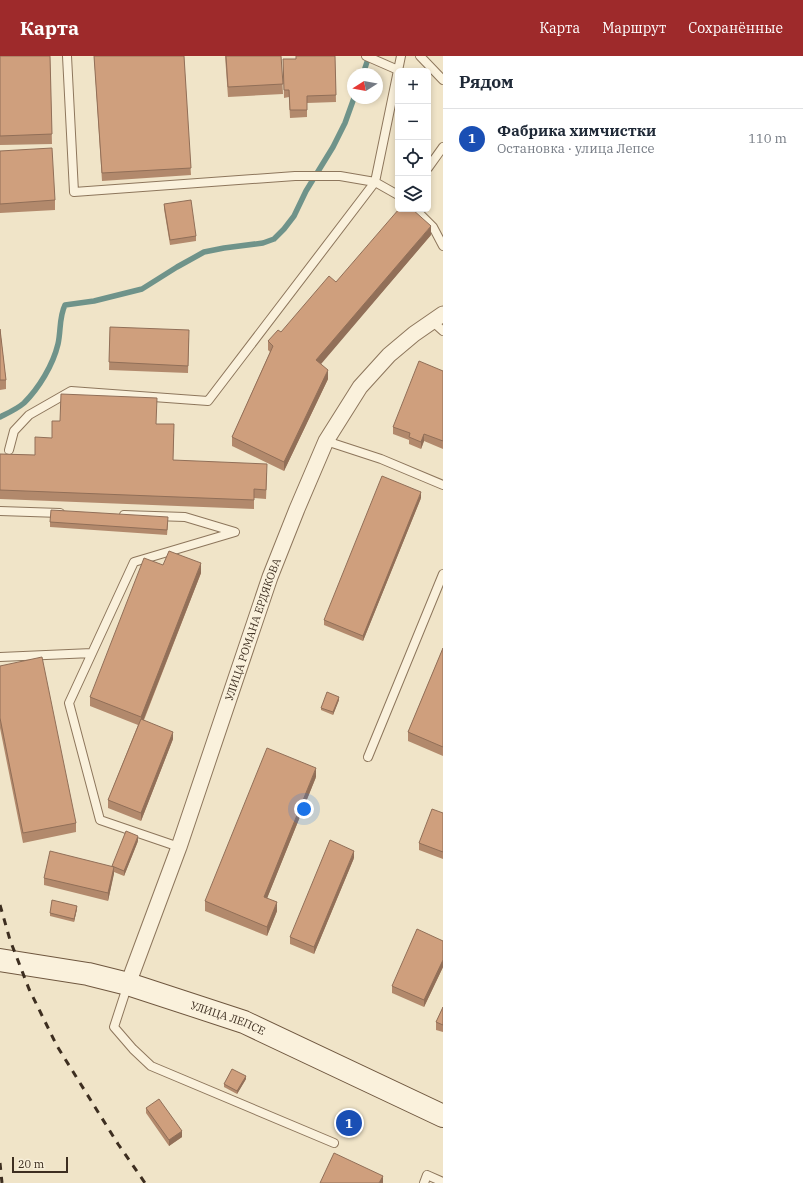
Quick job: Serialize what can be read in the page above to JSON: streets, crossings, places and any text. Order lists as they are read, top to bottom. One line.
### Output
{"streets":{"main road":["УЛИЦА ЛЕПСЕ"],"street":["УЛИЦА РОМАНА ЕРДЯКОВА"]},"crossings":[["УЛИЦА РОМАНА ЕРДЯКОВА","УЛИЦА ЛЕПСЕ"]],"scale_bar":"20 m","north":"left","page":{"header":"Карта","nav":["Карта","Маршрут","Сохранённые"],"heading":"Рядом","map_buttons":["+","−"],"list":[{"mark":"1","name":"Фабрика химчистки","note":"Остановка · улица Лепсе","value":"110 m"}],"pins":"1","scale":"20 m"}}
